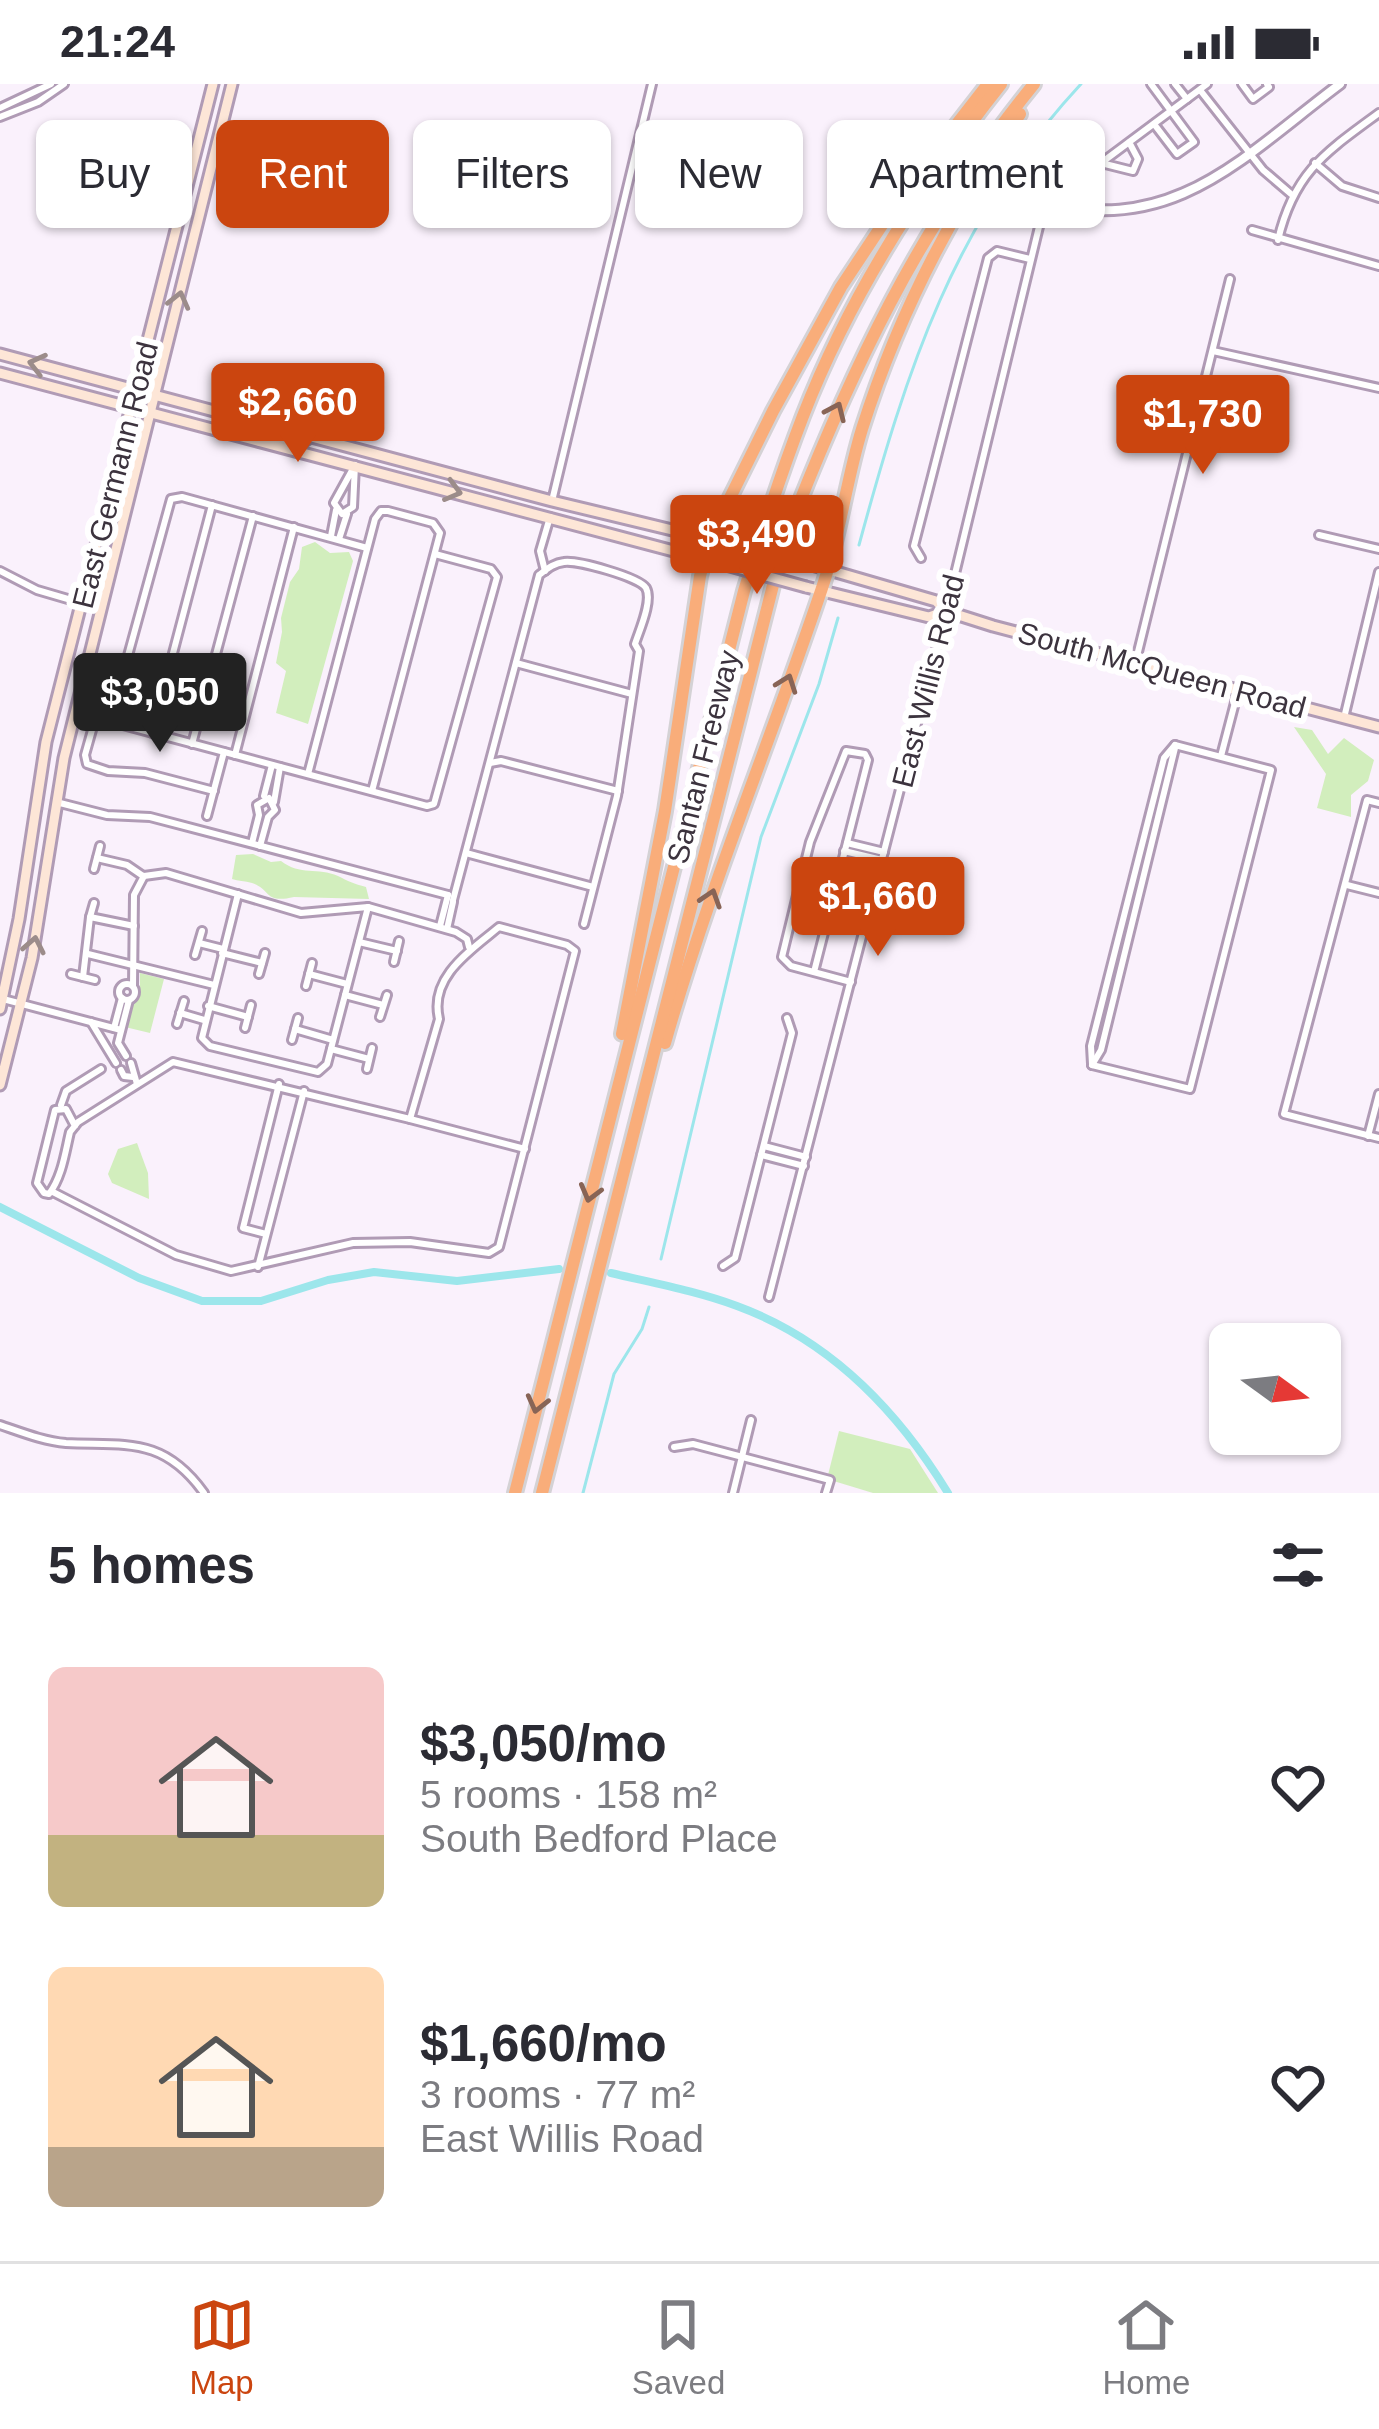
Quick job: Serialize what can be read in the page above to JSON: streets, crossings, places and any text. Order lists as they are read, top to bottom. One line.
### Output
{"streets":{"highway":["Santan Freeway"],"main road":["East Germann Road","South McQueen Road"],"street":["East Willis Road"]},"crossings":[["East Germann Road","South McQueen Road"],["South McQueen Road","East Willis Road"]],"north":"right","page":{"status":"21:24","chip":["Buy","Rent","Filters","New","Apartment"],"price":["$2,660","$1,730","$3,490","$3,050","$1,660"],"heading":"5 homes","list":[{"name":"$3,050/mo","note":"5 rooms · 158 m² · South Bedford Place"},{"name":"$1,660/mo","note":"3 rooms · 77 m² · East Willis Road"}],"tabs":["Map","Saved","Home"]}}
